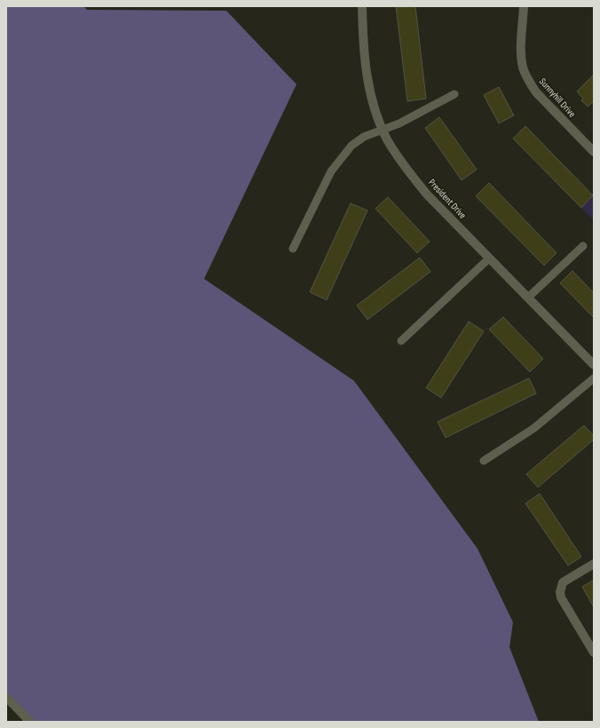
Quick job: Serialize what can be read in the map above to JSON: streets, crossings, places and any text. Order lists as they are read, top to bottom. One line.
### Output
{"streets":{"street":["Sunnyhill Drive","President Drive"]}}
